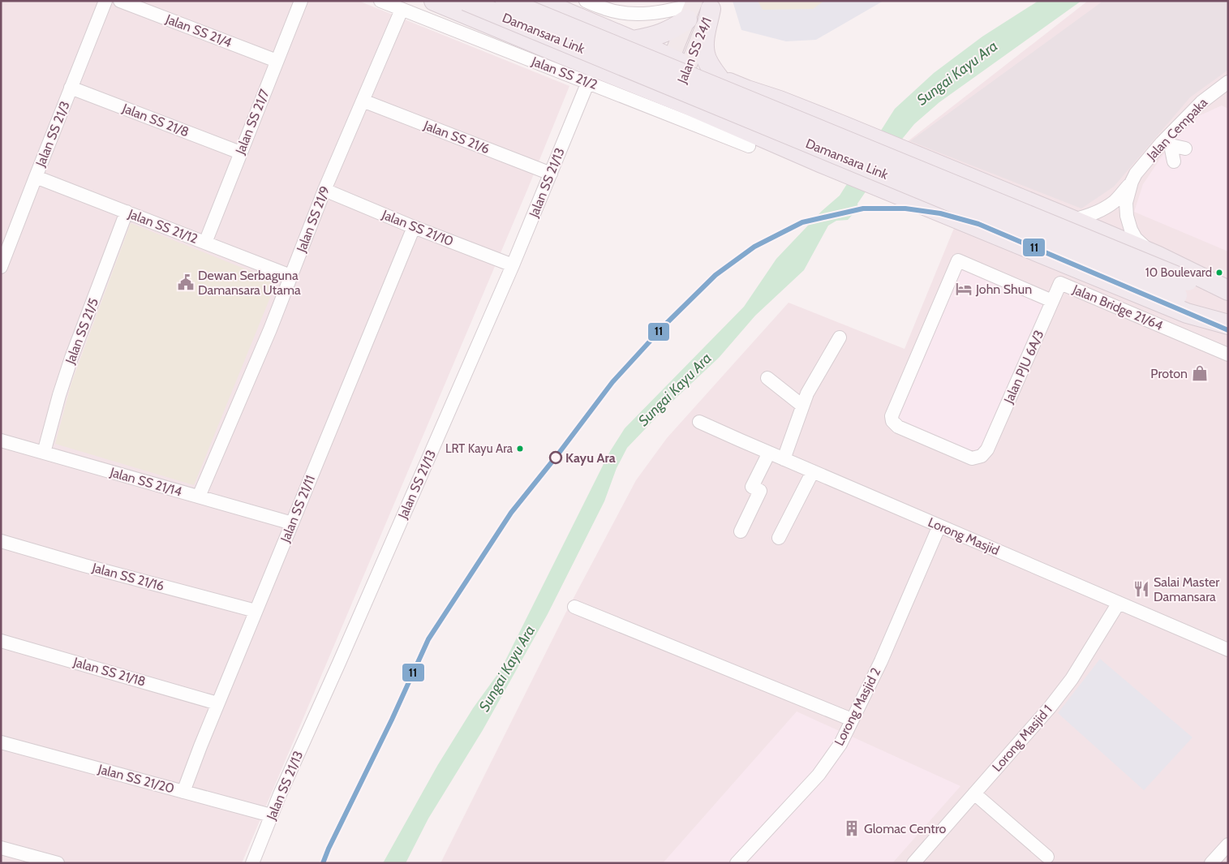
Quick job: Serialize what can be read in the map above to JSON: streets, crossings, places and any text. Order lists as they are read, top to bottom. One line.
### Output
{"streets":{"highway":["Damansara Link"],"main road":["Jalan SS 24/1"],"street":["Jalan SS 21/4","Jalan SS 21/2","Jalan SS 21/8","Jalan SS 21/7","Jalan Cempaka","Jalan SS 21/3","Jalan SS 21/6","Jalan SS 21/13","Jalan SS 21/9","Jalan SS 21/12","Jalan SS 21/10","Jalan Bridge 21/64","Jalan SS 21/5","Jalan PJU 6A/3","Jalan SS 21/14","Jalan SS 21/11","Lorong Masjid","Jalan SS 21/16","Jalan SS 21/18","Lorong Masjid 2","Lorong Masjid 1","Jalan SS 21/20"]},"crossings":[["Jalan SS 21/4","Jalan SS 21/7"],["Jalan SS 21/2","Jalan SS 21/13"],["Jalan SS 21/2","Jalan SS 21/9"],["Jalan SS 21/8","Jalan SS 21/7"],["Jalan SS 21/8","Jalan SS 21/3"],["Jalan SS 21/7","Jalan SS 21/12"],["Jalan SS 21/3","Jalan SS 21/12"],["Jalan SS 21/6","Jalan SS 21/13"],["Jalan SS 21/6","Jalan SS 21/9"],["Jalan SS 21/13","Jalan SS 21/10"],["Jalan SS 21/13","Jalan SS 21/20"],["Jalan SS 21/9","Jalan SS 21/12"],["Jalan SS 21/9","Jalan SS 21/10"],["Jalan SS 21/9","Jalan SS 21/14"],["Jalan SS 21/12","Jalan SS 21/5"],["Jalan SS 21/10","Jalan SS 21/11"],["Jalan Bridge 21/64","Jalan PJU 6A/3"],["Jalan SS 21/5","Jalan SS 21/14"],["Jalan SS 21/14","Jalan SS 21/11"],["Jalan SS 21/11","Jalan SS 21/16"],["Jalan SS 21/11","Jalan SS 21/18"],["Jalan SS 21/11","Jalan SS 21/20"],["Lorong Masjid","Lorong Masjid 2"],["Lorong Masjid","Lorong Masjid 1"]],"water":["Sungai Kayu Ara"],"places":{"other":["10 Boulevard","LRT Kayu Ara","Kayu Ara"],"public building":["Dewan Serbaguna Damansara Utama"],"hotel":["John Shun"],"shop":["Proton"],"restaurant":["Salai Master Damansara"],"building":["Glomac Centro"]},"lines":["transit line 11"]}
